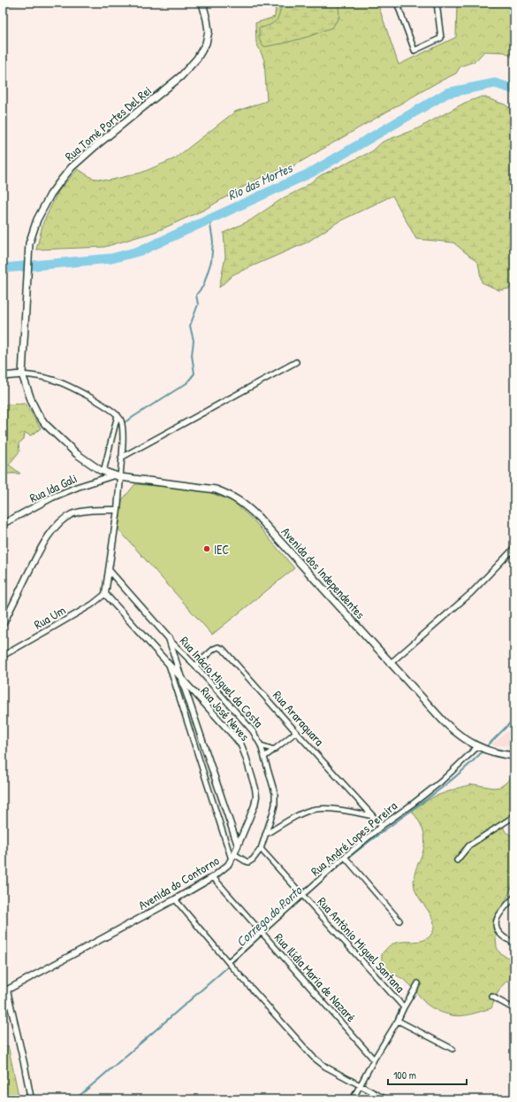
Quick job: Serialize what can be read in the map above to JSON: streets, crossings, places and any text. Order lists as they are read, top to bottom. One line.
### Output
{"streets":{"main road":["Rua Tomé Portes Del Rei","Avenida dos Independentes"],"street":["Rua Ida Gali","Rua Um","Rua Inácio Miguel da Costa","Rua José Neves","Rua Araraquara","Rua André Lopes Pereira","Avenida do Contorno","Rua Antônio Miguel Santana","Rua Ilídia Maria de Nazaré"]},"crossings":[["Rua Tomé Portes Del Rei","Avenida dos Independentes"],["Rua Ida Gali","Avenida dos Independentes"],["Avenida dos Independentes","Rua André Lopes Pereira"],["Rua Inácio Miguel da Costa","Rua Araraquara"],["Rua Inácio Miguel da Costa","Avenida do Contorno"],["Rua Inácio Miguel da Costa","Rua Antônio Miguel Santana"],["Rua José Neves","Avenida do Contorno"],["Rua Araraquara","Rua André Lopes Pereira"],["Rua André Lopes Pereira","Rua Antônio Miguel Santana"],["Rua André Lopes Pereira","Rua Ilídia Maria de Nazaré"],["Avenida do Contorno","Rua Ilídia Maria de Nazaré"]],"water":["Rio das Mortes","Corrego do Porto"],"places":["IEC"],"scale_bar":"100 m"}
